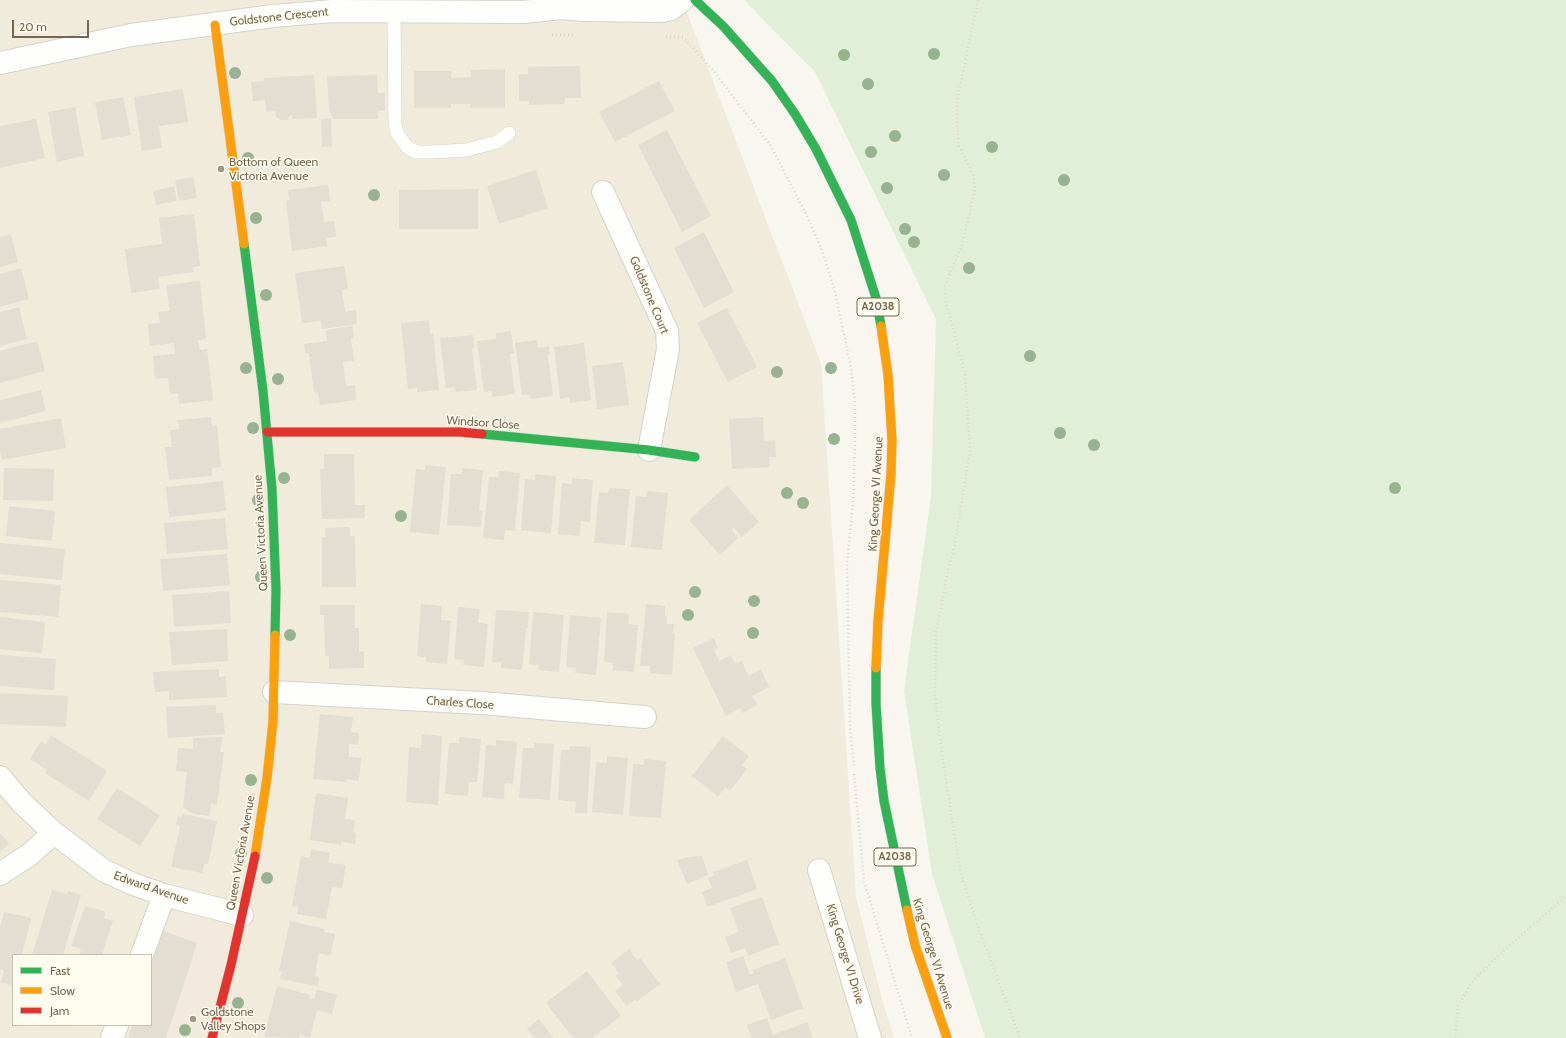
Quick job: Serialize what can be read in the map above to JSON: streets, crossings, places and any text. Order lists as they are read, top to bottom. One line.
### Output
{"streets":{"street":["Goldstone Crescent","Goldstone Court","A2038","Windsor Close","King George VI Avenue","Queen Victoria Avenue","Charles Close","Edward Avenue","King George VI Drive"]},"crossings":[["Goldstone Crescent","Queen Victoria Avenue"],["Goldstone Court","Windsor Close"],["Windsor Close","Queen Victoria Avenue"],["Queen Victoria Avenue","Charles Close"],["Queen Victoria Avenue","Edward Avenue"]],"places":["Bottom of Queen Victoria Avenue","Goldstone Valley Shops"],"legend":["Fast","Slow","Jam"],"scale_bar":"20 m"}
